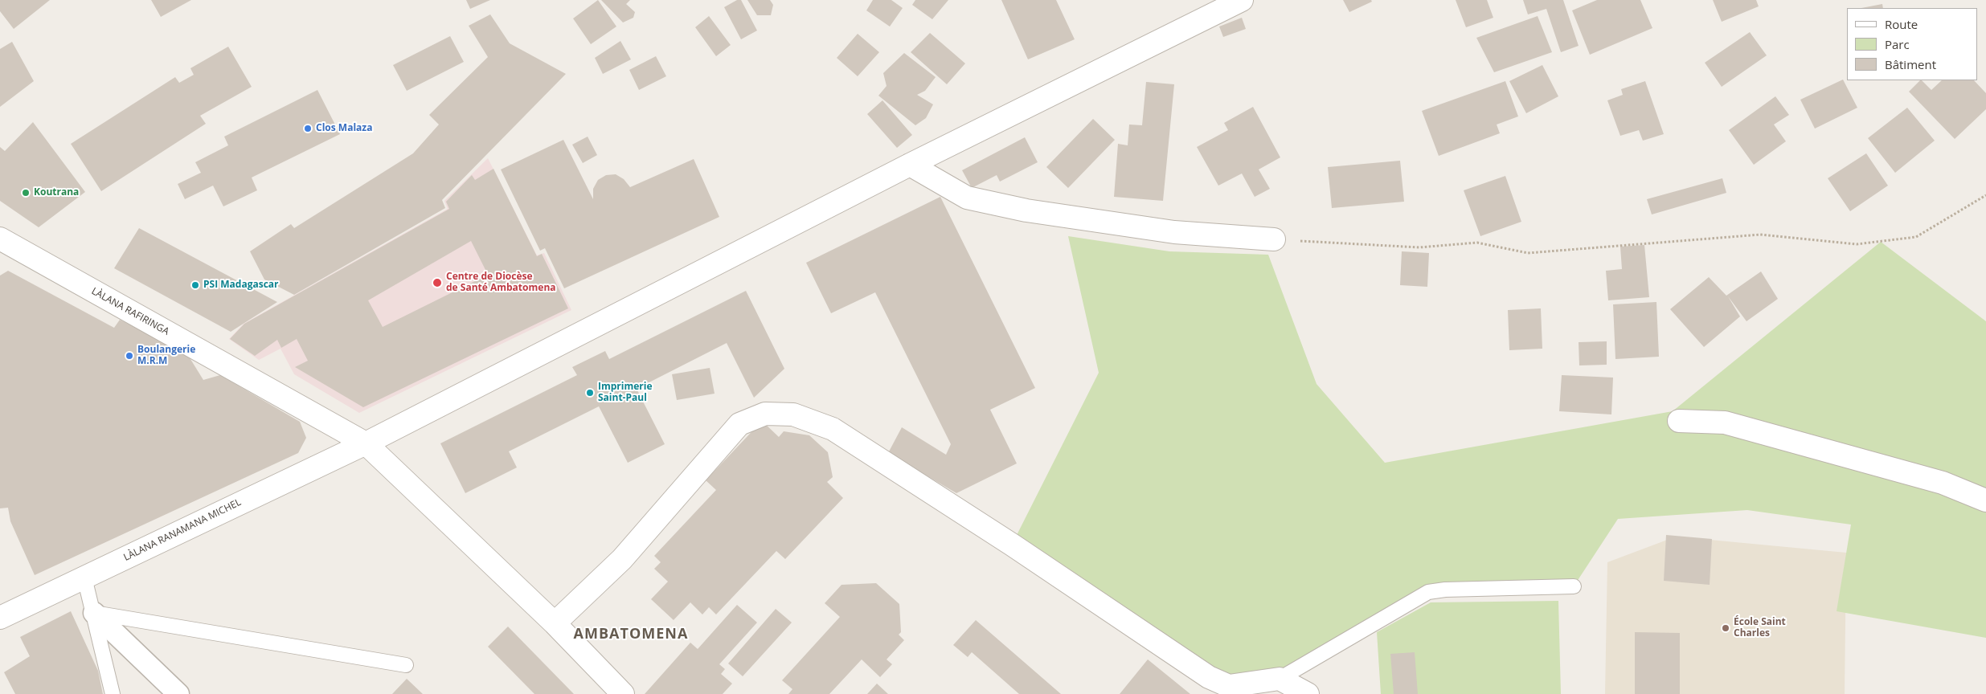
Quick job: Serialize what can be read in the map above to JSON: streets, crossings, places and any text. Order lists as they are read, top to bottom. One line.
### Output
{"streets":{"street":["LÀLANA RAFIRINGA","LÀLANA RANAMANA MICHEL"]},"crossings":[["LÀLANA RAFIRINGA","LÀLANA RANAMANA MICHEL"]],"districts":["AMBATOMENA"],"places":["Clos Malaza","Koutrana","Centre de Diocèse de Santé Ambatomena","PSI Madagascar","Boulangerie M.R.M","Imprimerie Saint-Paul","École Saint Charles"],"legend":["Route","Parc","Bâtiment"]}
